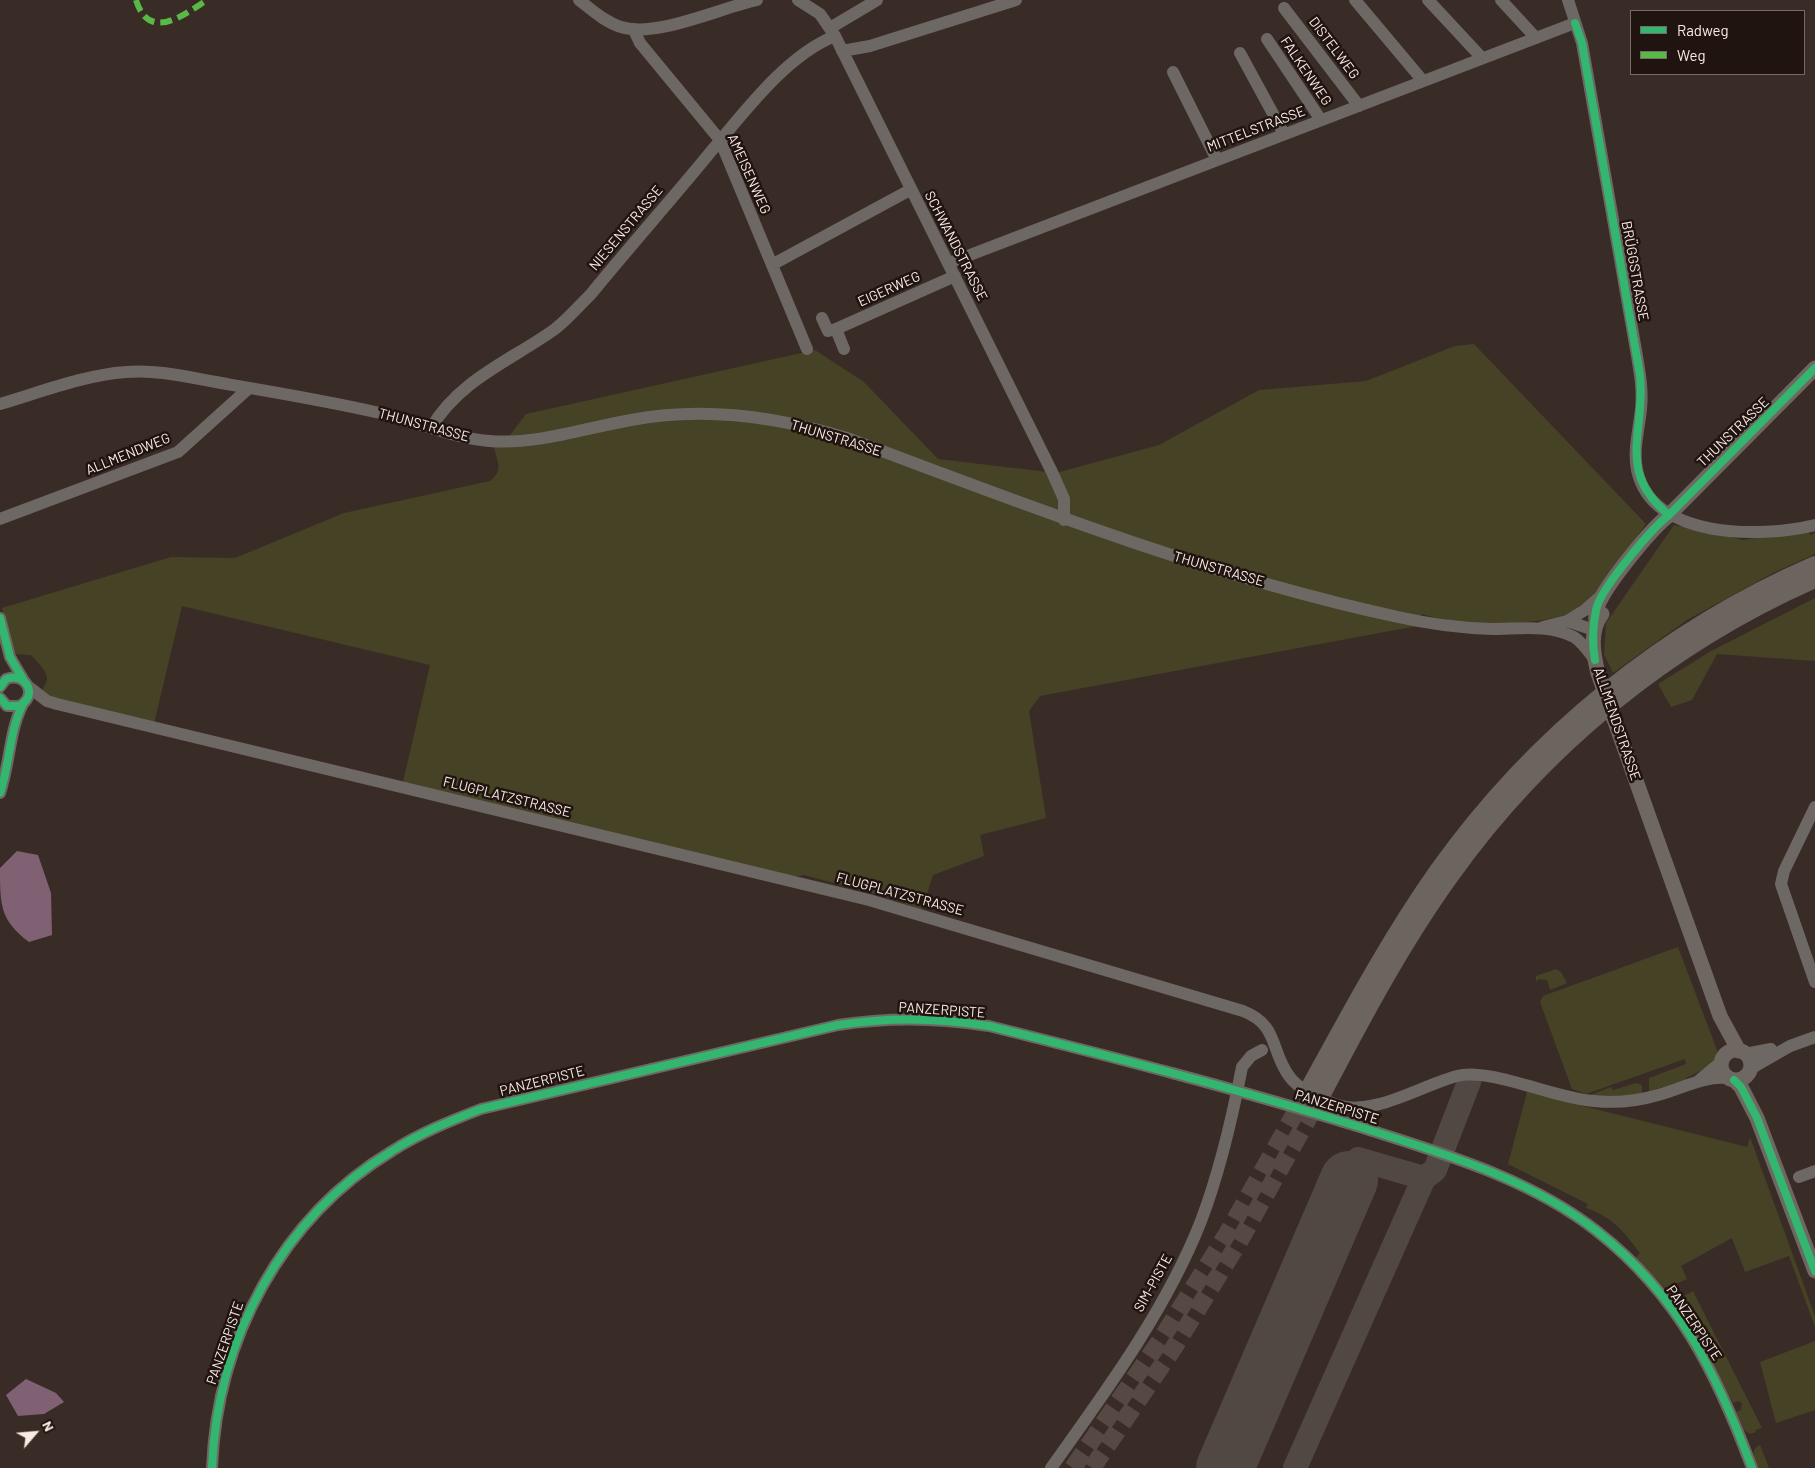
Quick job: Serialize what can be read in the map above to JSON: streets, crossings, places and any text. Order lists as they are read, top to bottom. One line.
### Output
{"streets":{"main road":["THUNSTRASSE","ALLMENDSTRASSE"],"street":["DISTELWEG","FALKENWEG","MITTELSTRASSE","AMEISENWEG","NIESENSTRASSE","SCHWANDSTRASSE","BRÜGGSTRASSE","EIGERWEG","ALLMENDWEG","FLUGPLATZSTRASSE","PANZERPISTE","SIM-PISTE"]},"crossings":[["DISTELWEG","MITTELSTRASSE"],["FALKENWEG","MITTELSTRASSE"],["MITTELSTRASSE","SCHWANDSTRASSE"],["MITTELSTRASSE","BRÜGGSTRASSE"],["AMEISENWEG","NIESENSTRASSE"],["NIESENSTRASSE","SCHWANDSTRASSE"],["NIESENSTRASSE","THUNSTRASSE"],["SCHWANDSTRASSE","EIGERWEG"],["SCHWANDSTRASSE","THUNSTRASSE"],["BRÜGGSTRASSE","THUNSTRASSE"],["THUNSTRASSE","ALLMENDWEG"],["THUNSTRASSE","ALLMENDSTRASSE"],["ALLMENDSTRASSE","FLUGPLATZSTRASSE"],["PANZERPISTE","SIM-PISTE"]],"legend":["Radweg","Weg"],"north":"top right"}
